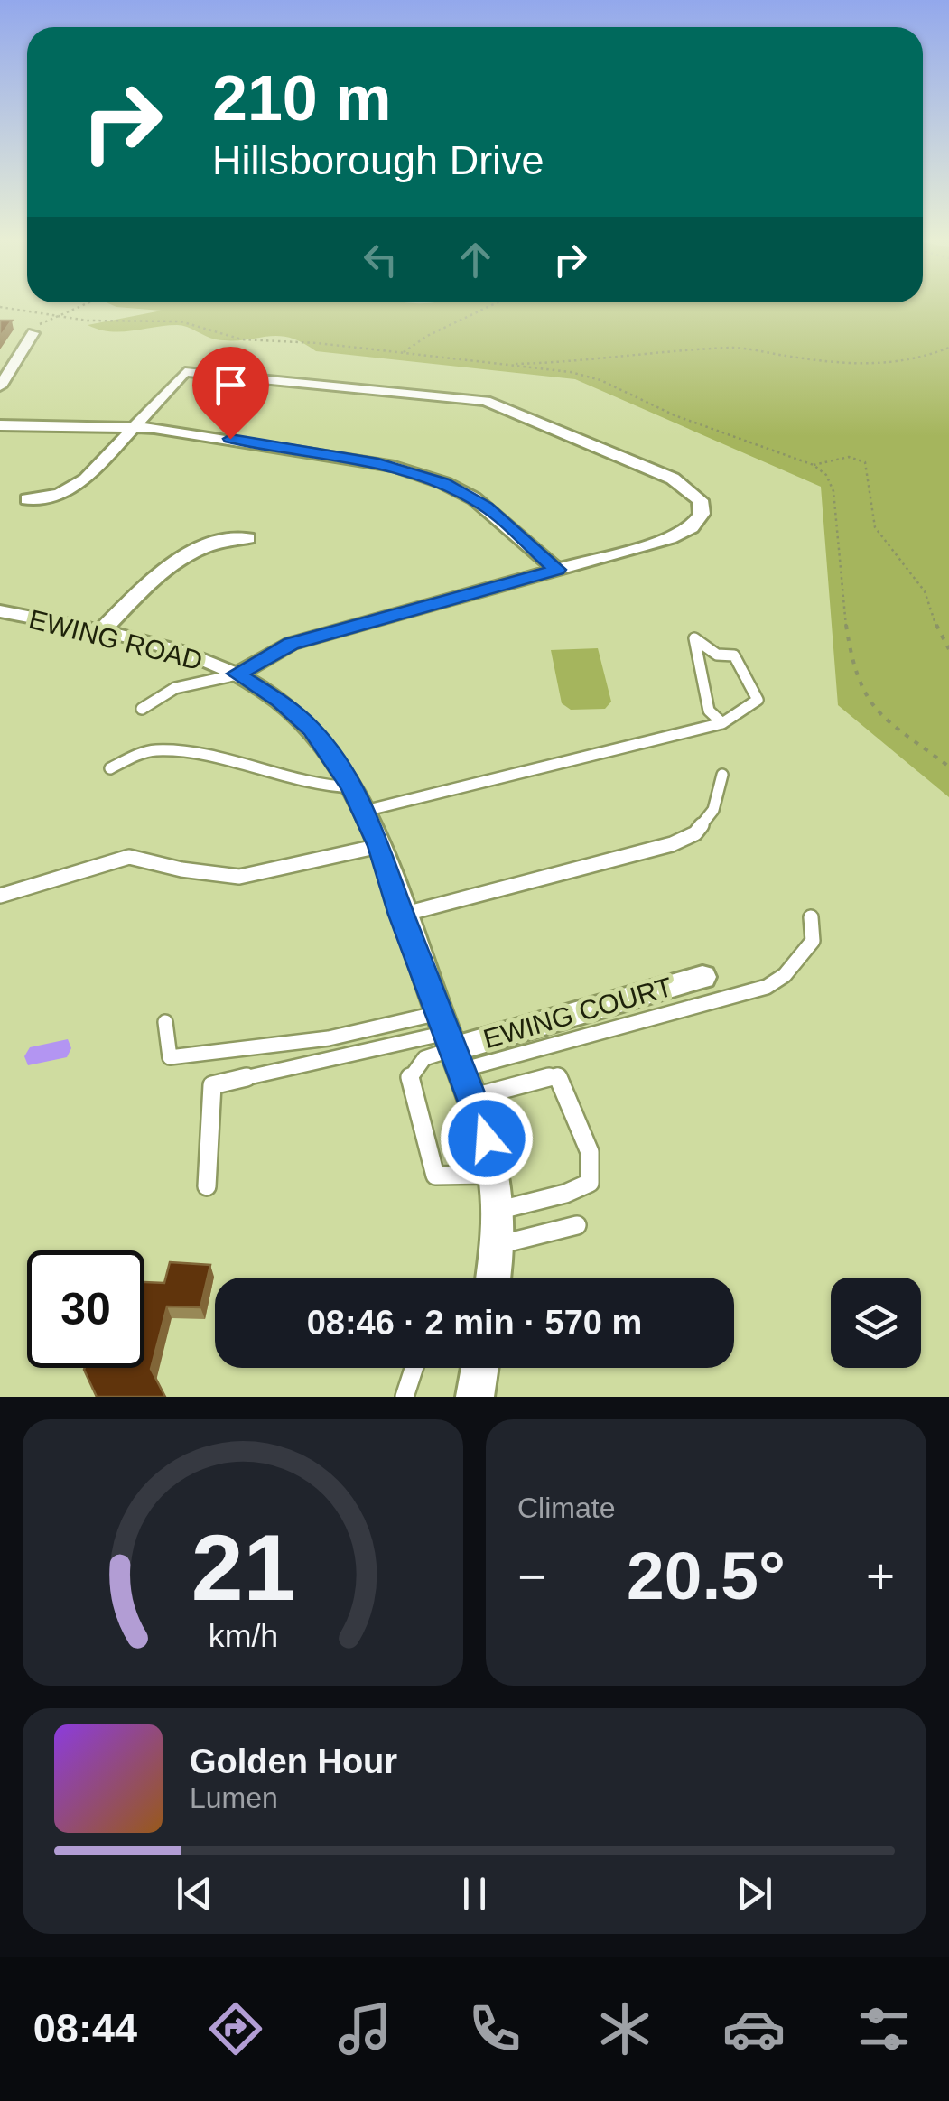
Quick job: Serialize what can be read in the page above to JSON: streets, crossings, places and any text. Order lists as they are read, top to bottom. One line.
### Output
{"streets":{"street":["EWING ROAD","EWING COURT"]},"crossings":[["EWING ROAD","EWING COURT"]],"page":{"turn":["210 m","Hillsborough Drive"],"limit":"30","trip":"08:46 · 2 min · 570 m","tile":"Climate","heat":["−","20.5°","+"],"song":["Golden Hour","Lumen"],"tabs":"08:44","gauge":["21","km/h"]}}
